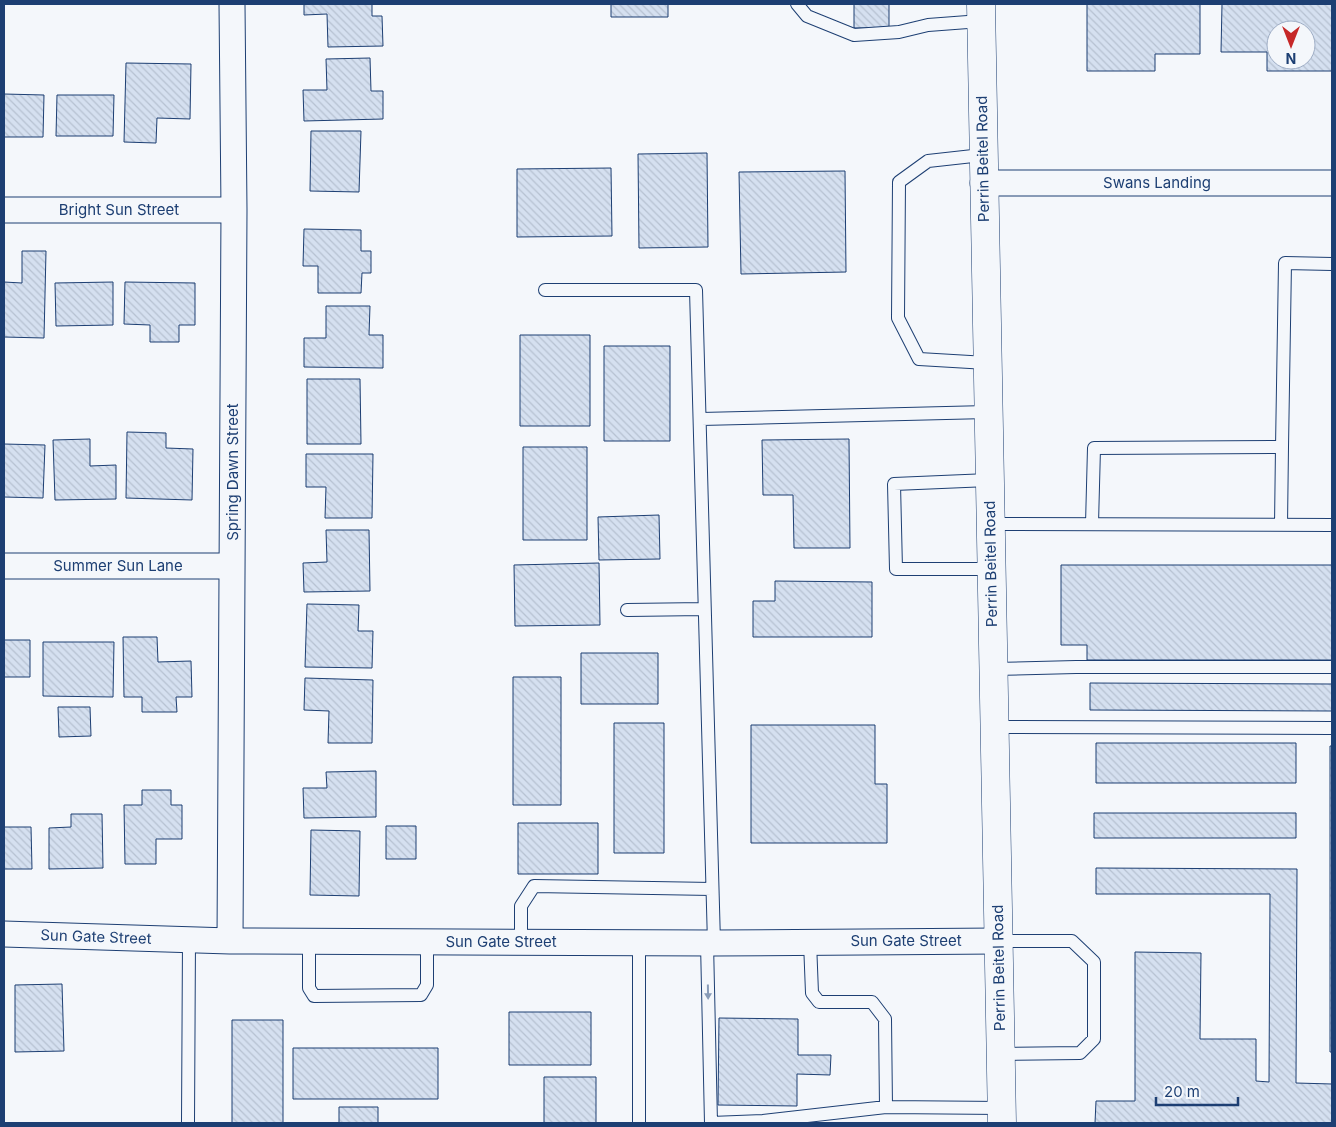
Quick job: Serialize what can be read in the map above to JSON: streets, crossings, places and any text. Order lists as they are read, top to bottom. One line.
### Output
{"streets":{"main road":["Perrin Beitel Road"],"street":["Swans Landing","Bright Sun Street","Spring Dawn Street","Summer Sun Lane","Sun Gate Street"]},"crossings":[["Perrin Beitel Road","Swans Landing"],["Perrin Beitel Road","Sun Gate Street"],["Bright Sun Street","Spring Dawn Street"],["Spring Dawn Street","Summer Sun Lane"],["Spring Dawn Street","Sun Gate Street"]],"scale_bar":"20 m","north":"bottom"}
